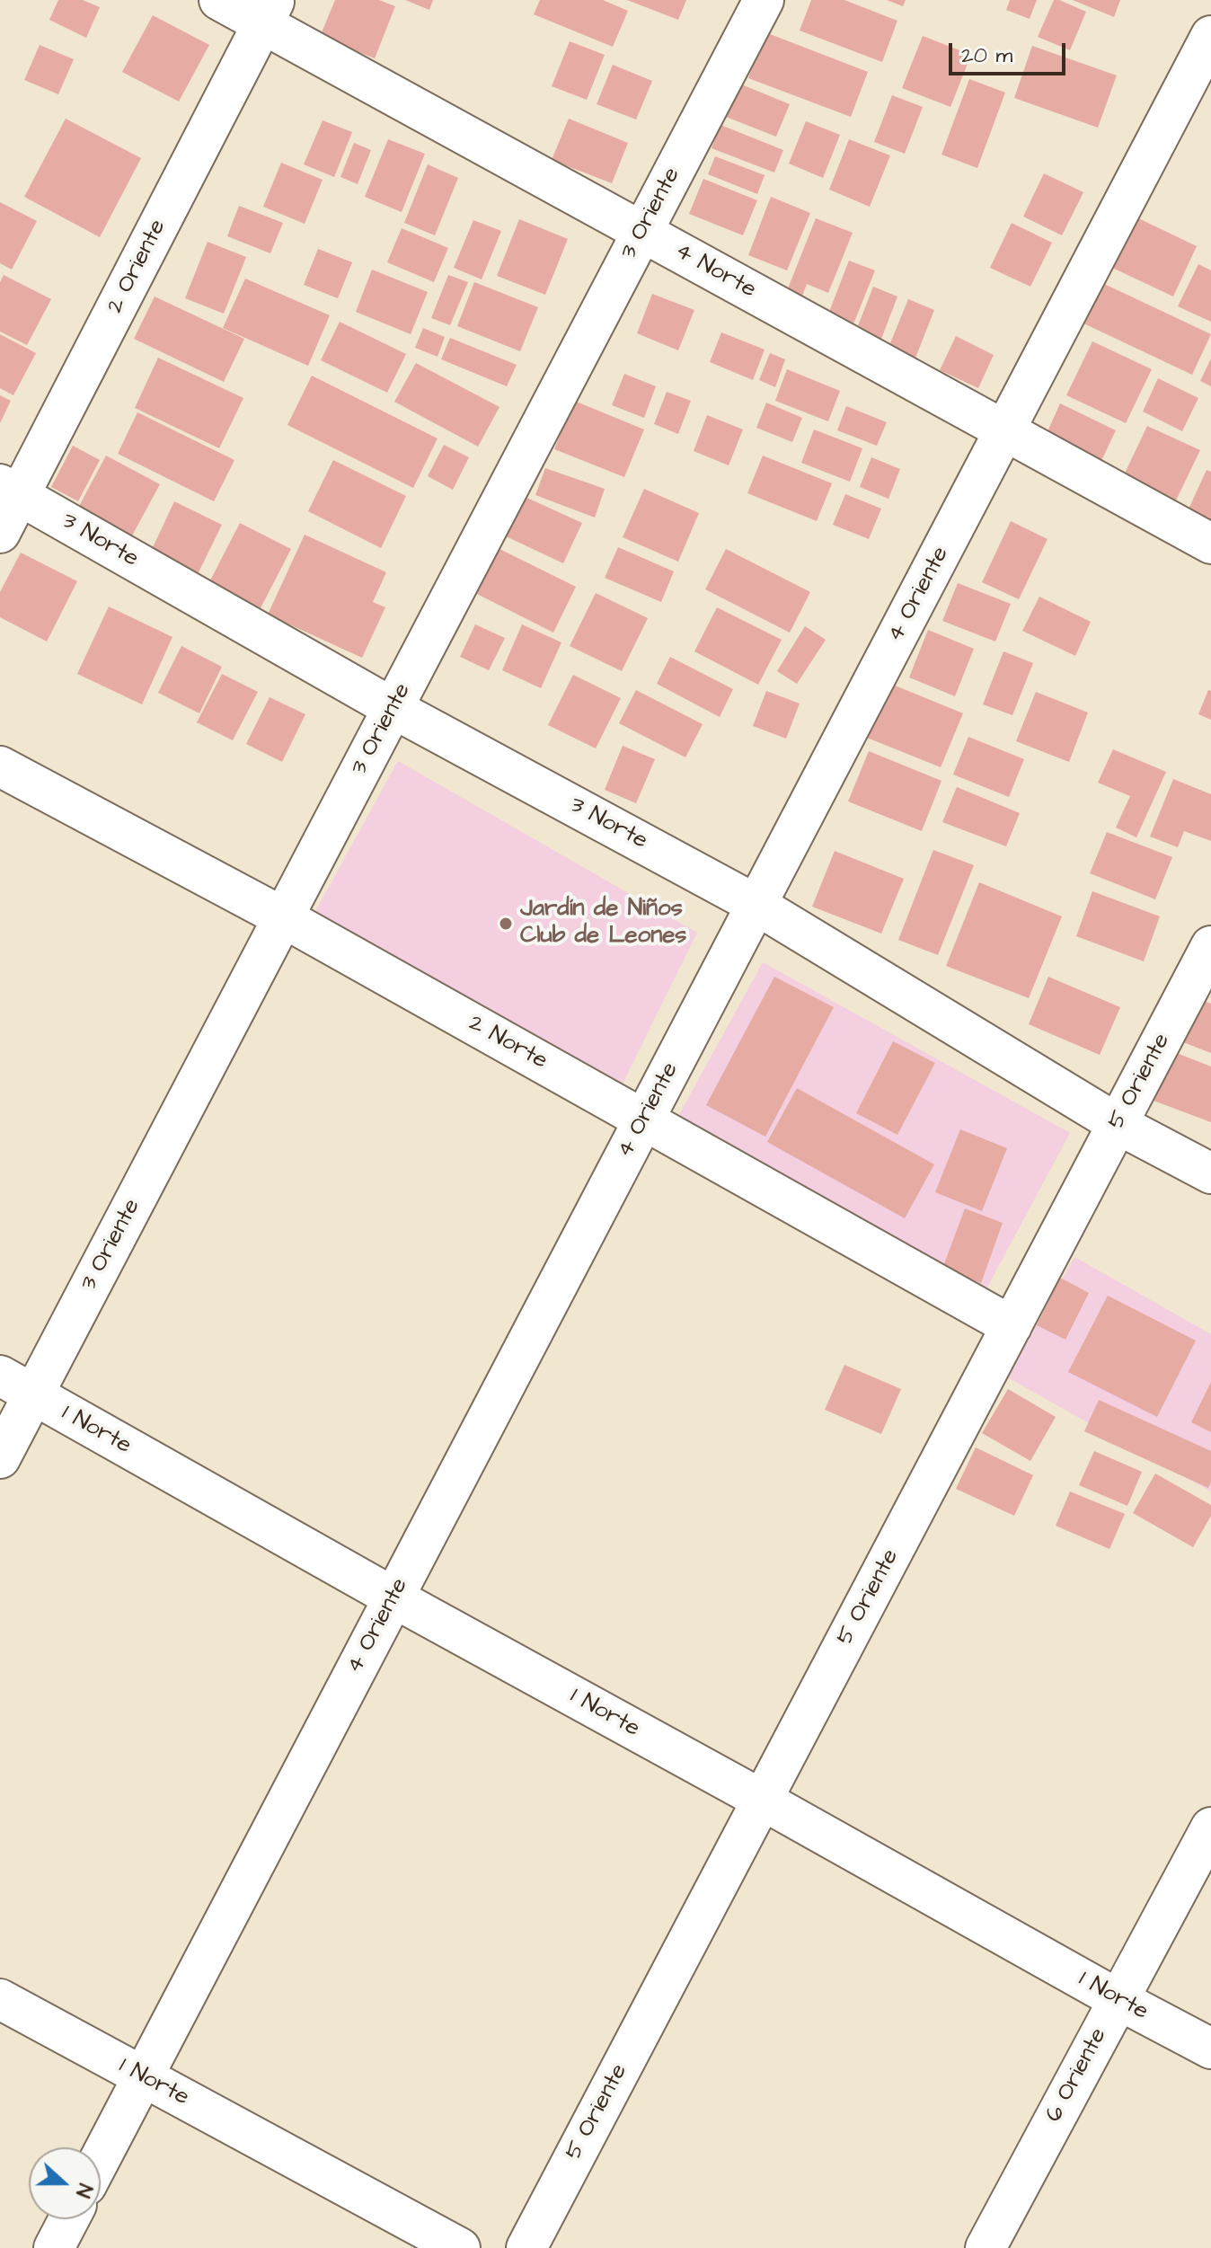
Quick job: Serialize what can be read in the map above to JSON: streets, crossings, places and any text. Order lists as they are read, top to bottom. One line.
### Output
{"streets":{"street":["3 Oriente","2 Oriente","4 Norte","3 Norte","4 Oriente","2 Norte","5 Oriente","1 Norte","6 Oriente"]},"crossings":[["3 Oriente","4 Norte"],["3 Oriente","3 Norte"],["3 Oriente","2 Norte"],["3 Oriente","1 Norte"],["2 Oriente","4 Norte"],["2 Oriente","3 Norte"],["4 Norte","4 Oriente"],["3 Norte","4 Oriente"],["3 Norte","5 Oriente"],["4 Oriente","2 Norte"],["4 Oriente","1 Norte"],["2 Norte","5 Oriente"],["5 Oriente","1 Norte"],["1 Norte","6 Oriente"]],"places":["Jardín de Niños Club de Leones"],"scale_bar":"20 m","north":"right"}
